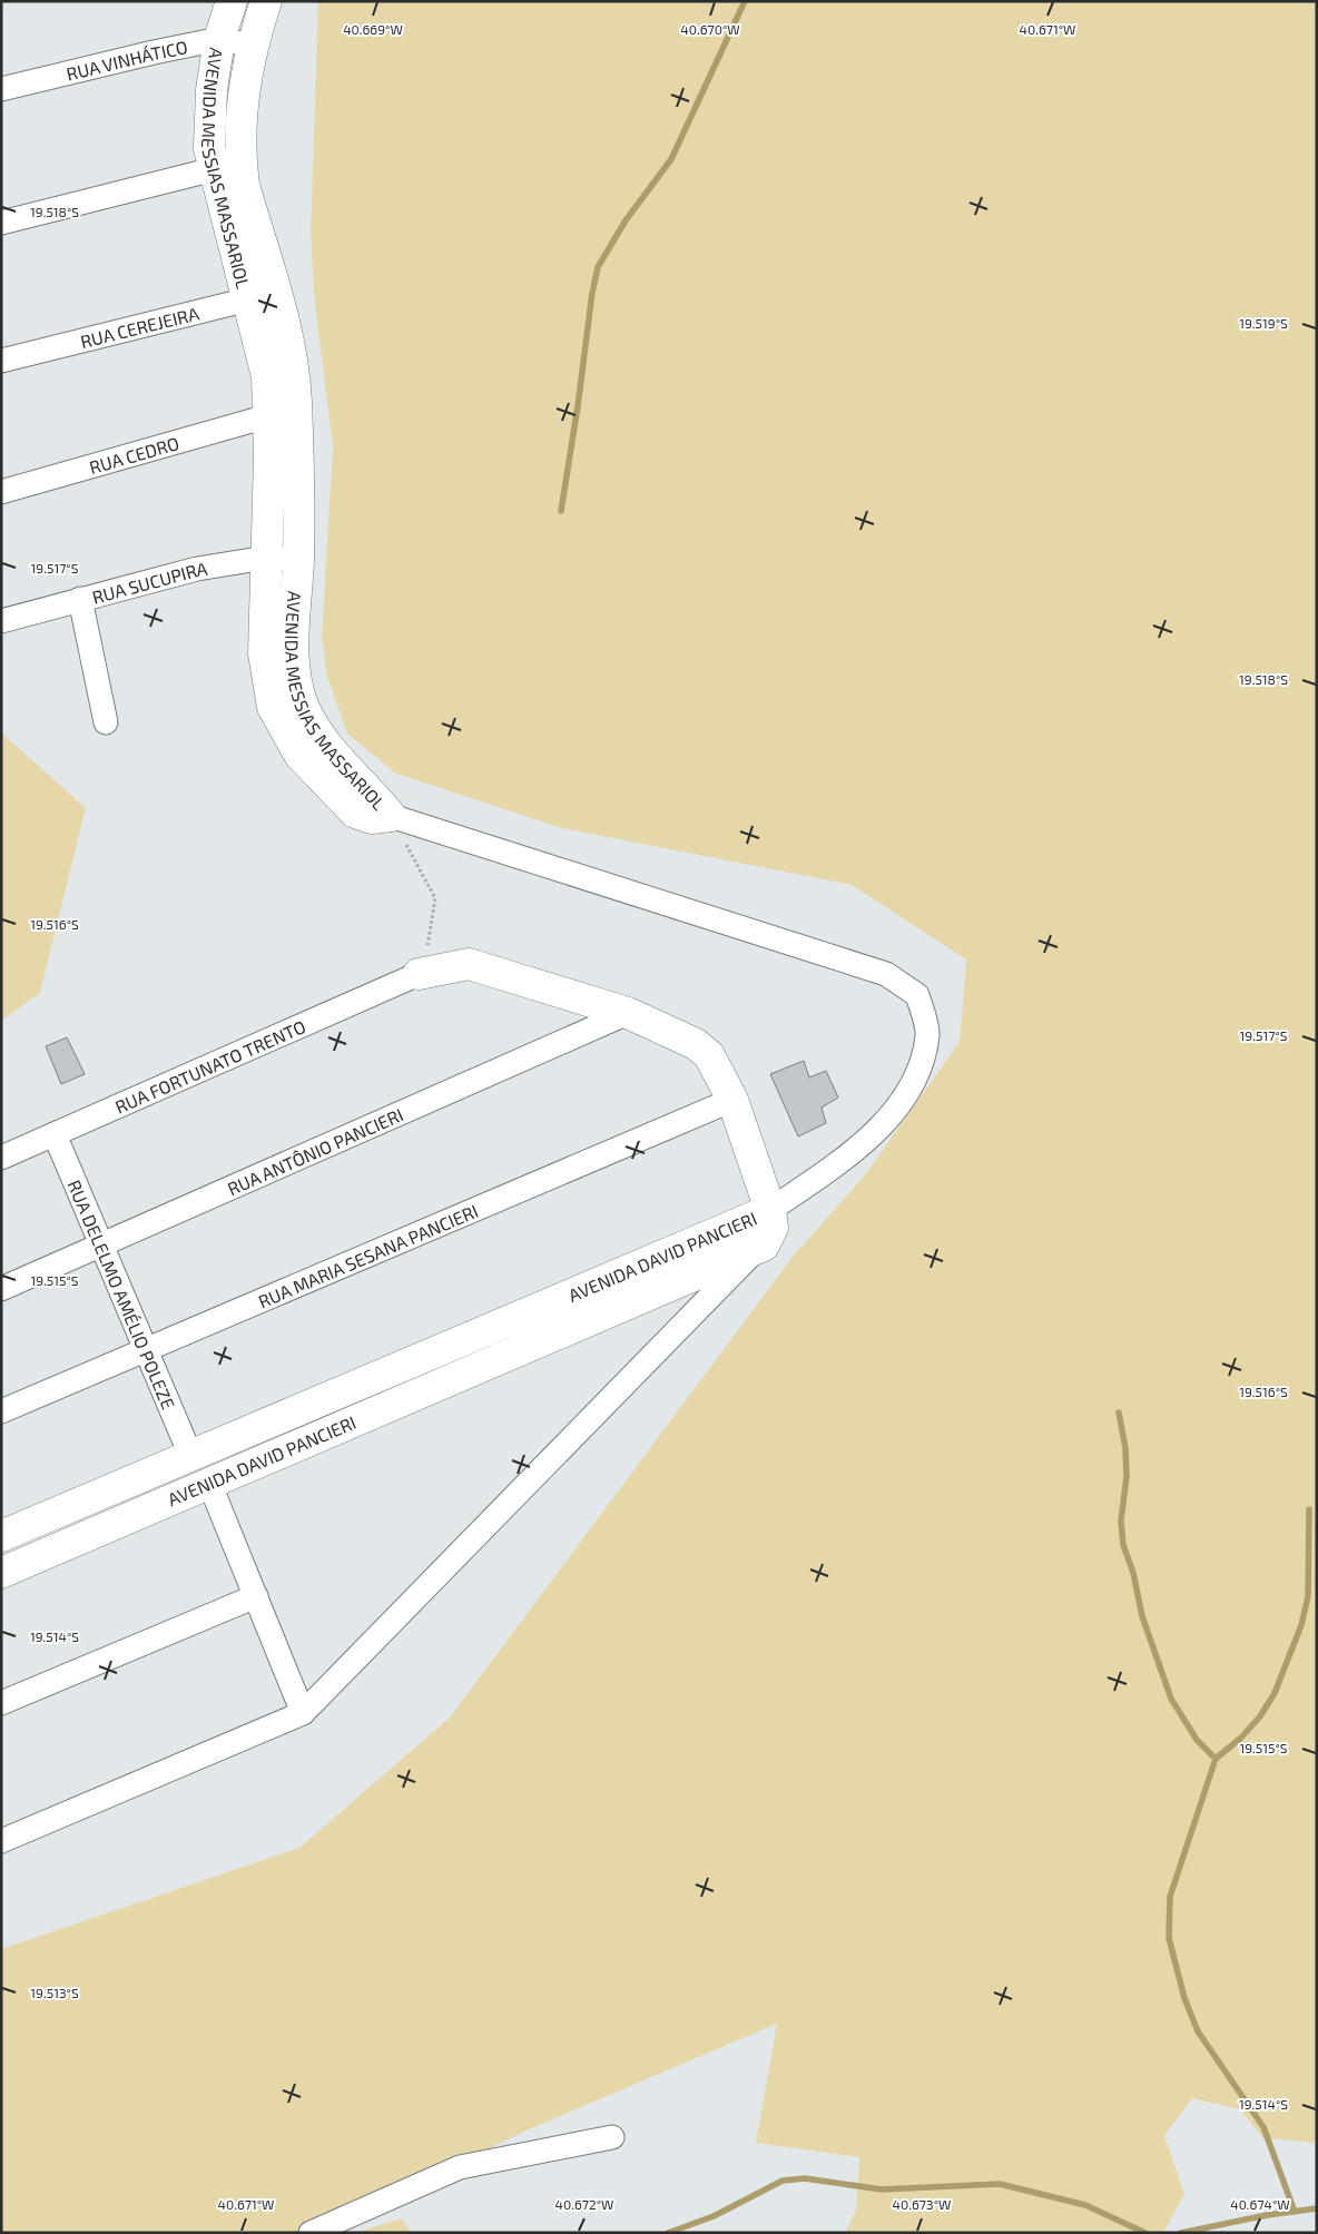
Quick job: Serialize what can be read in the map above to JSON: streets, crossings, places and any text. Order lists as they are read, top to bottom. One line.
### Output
{"streets":{"street":["RUA VINHÁTICO","AVENIDA MESSIAS MASSARIOL","RUA CEREJEIRA","RUA CEDRO","RUA SUCUPIRA","RUA FORTUNATO TRENTO","RUA ANTÔNIO PANCIERI","RUA MARIA SESANA PANCIERI","AVENIDA DAVID PANCIERI","RUA DELELMO AMÉLIO POLEZE"]},"crossings":[["RUA VINHÁTICO","AVENIDA MESSIAS MASSARIOL"],["AVENIDA MESSIAS MASSARIOL","RUA CEREJEIRA"],["AVENIDA MESSIAS MASSARIOL","RUA CEDRO"],["AVENIDA MESSIAS MASSARIOL","RUA SUCUPIRA"],["RUA FORTUNATO TRENTO","RUA DELELMO AMÉLIO POLEZE"],["RUA ANTÔNIO PANCIERI","RUA DELELMO AMÉLIO POLEZE"],["RUA MARIA SESANA PANCIERI","RUA DELELMO AMÉLIO POLEZE"],["AVENIDA DAVID PANCIERI","RUA DELELMO AMÉLIO POLEZE"]],"coordinates":["40.669°W","40.670°W","40.671°W","19.518°S","19.519°S","19.517°S","19.516°S","19.515°S","19.514°S","19.513°S","40.672°W","40.673°W","40.674°W"]}
